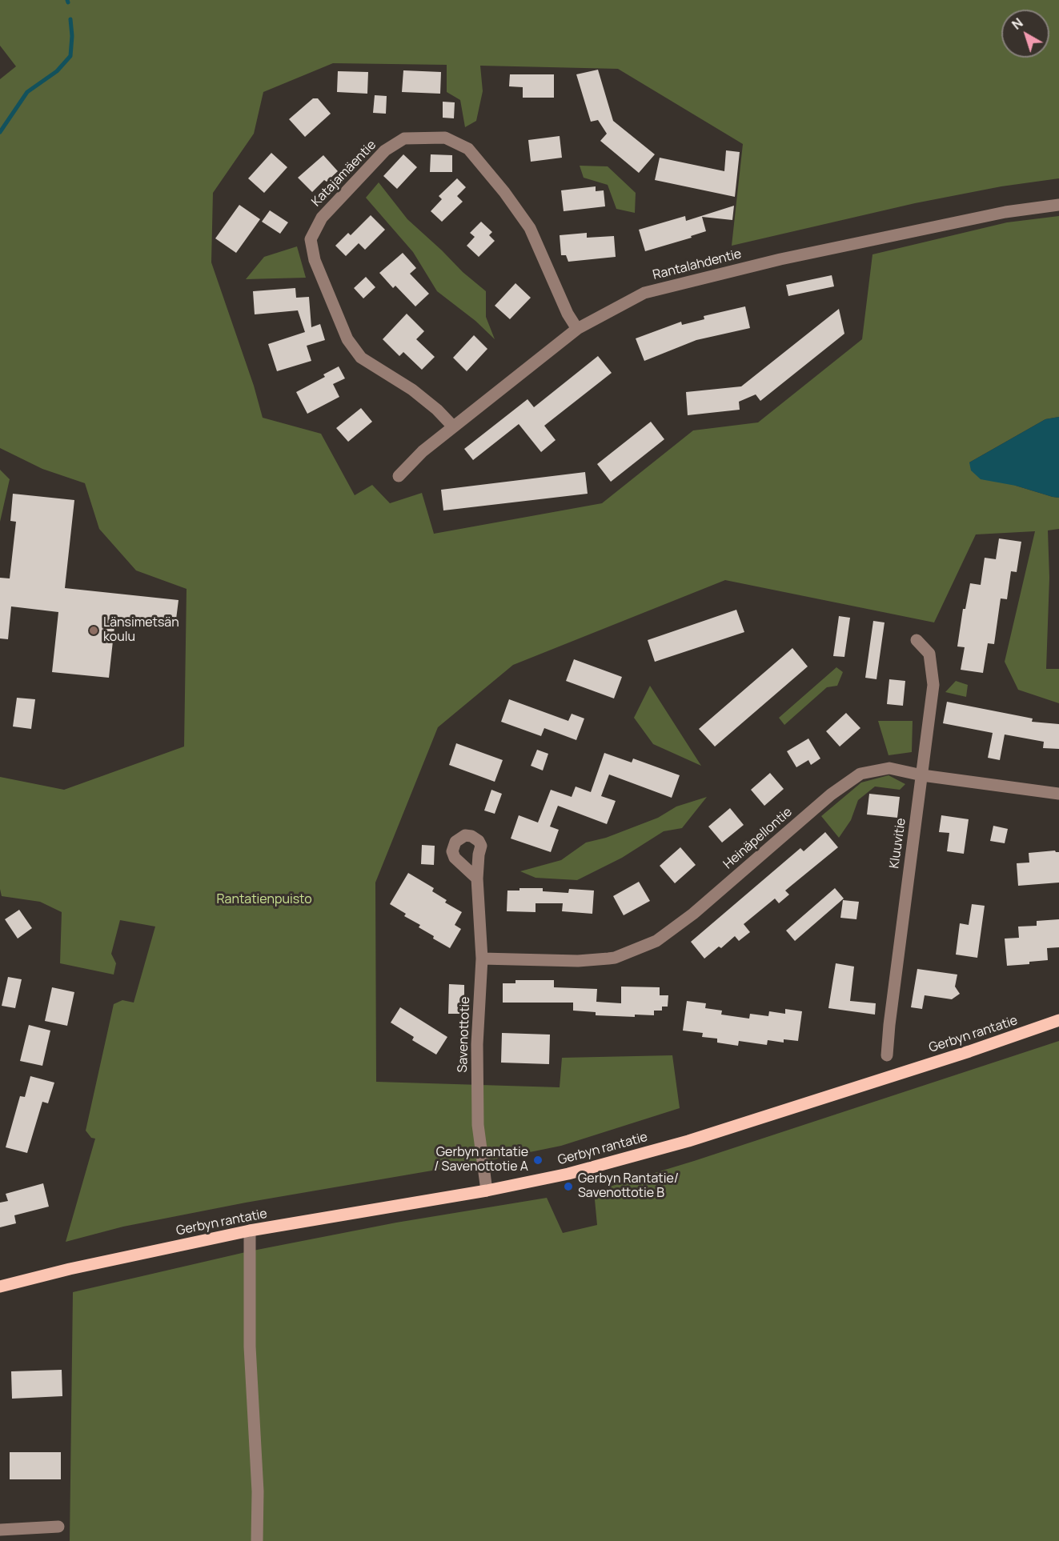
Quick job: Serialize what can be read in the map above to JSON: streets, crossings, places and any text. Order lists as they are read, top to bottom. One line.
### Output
{"streets":{"main road":["Gerbyn rantatie"],"street":["Katajamäentie","Rantalahdentie","Heinäpellontie","Kluuvitie","Savenottotie"]},"crossings":[["Katajamäentie","Rantalahdentie"],["Heinäpellontie","Kluuvitie"],["Heinäpellontie","Savenottotie"],["Savenottotie","Gerbyn rantatie"]],"parks":["Rantatienpuisto"],"places":["Länsimetsän koulu","Gerbyn rantatie / Savenottotie A","Gerbyn Rantatie/ Savenottotie B"],"north":"top left"}
